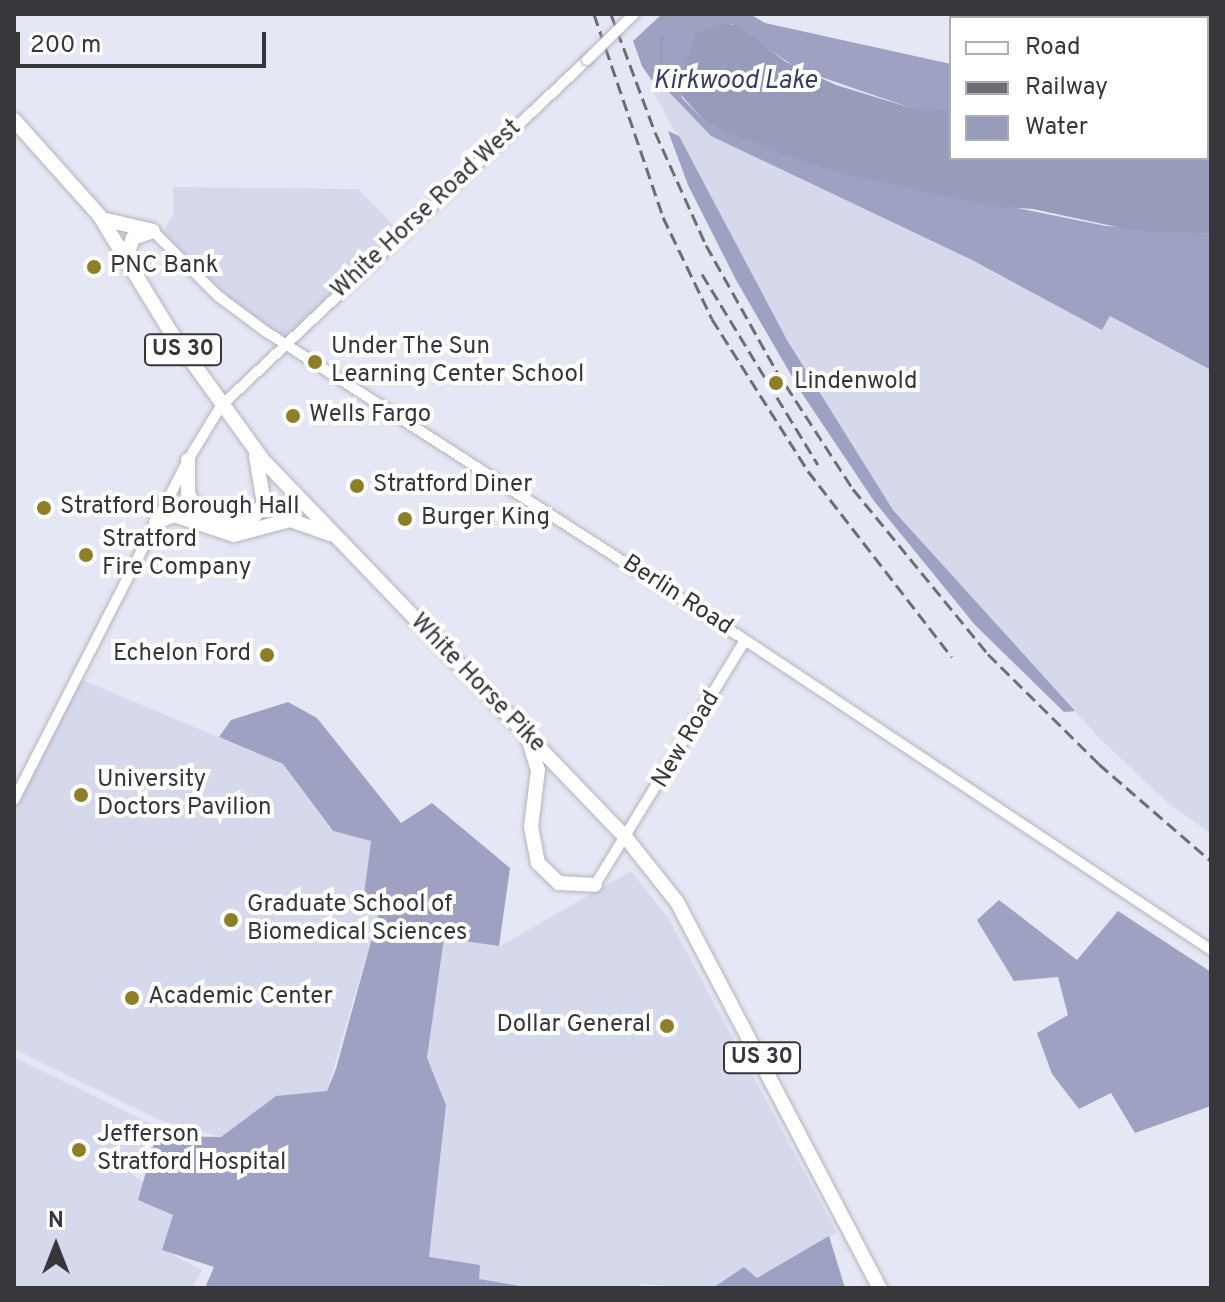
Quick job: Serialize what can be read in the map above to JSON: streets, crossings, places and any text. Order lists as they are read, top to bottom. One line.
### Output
{"streets":{"highway":["US 30","White Horse Pike"],"street":["White Horse Road West","Berlin Road","New Road"]},"crossings":[["White Horse Road West","Berlin Road"],["White Horse Road West","White Horse Pike"],["Berlin Road","New Road"],["White Horse Pike","New Road"]],"water":["Kirkwood Lake"],"places":["PNC Bank","Under The Sun Learning Center School","Lindenwold","Wells Fargo","Stratford Diner","Stratford Borough Hall","Burger King","Stratford Fire Company","Echelon Ford","University Doctors Pavilion","Graduate School of Biomedical Sciences","Academic Center","Dollar General","Jefferson Stratford Hospital"],"legend":["Road","Railway","Water"],"scale_bar":"200 m","north":"top"}
